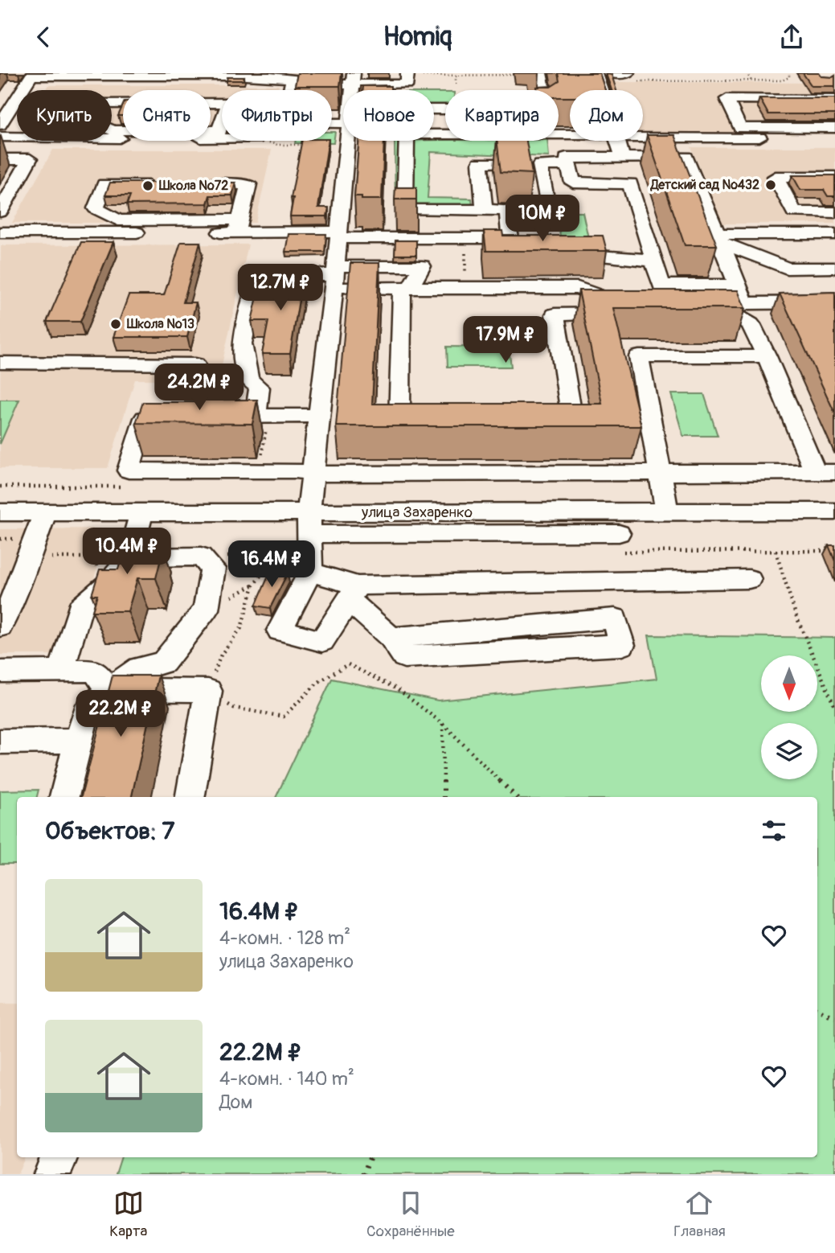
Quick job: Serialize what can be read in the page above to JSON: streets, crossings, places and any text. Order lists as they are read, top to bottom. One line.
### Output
{"streets":{"street":["улица Захаренко"]},"places":["Детский сад №432","Школа №72","Школа №13"],"north":"bottom","page":{"header":"Homiq","chip":["Купить","Снять","Фильтры","Новое","Квартира","Дом"],"price":["10M ₽","12.7M ₽","17.9M ₽","24.2M ₽","10.4M ₽","16.4M ₽","22.2M ₽"],"heading":"Объектов: 7","list":[{"name":"16.4M ₽","note":"4-комн. · 128 m² · улица Захаренко"},{"name":"22.2M ₽","note":"4-комн. · 140 m² · Дом"}],"tabs":["Карта","Сохранённые","Главная"]}}
